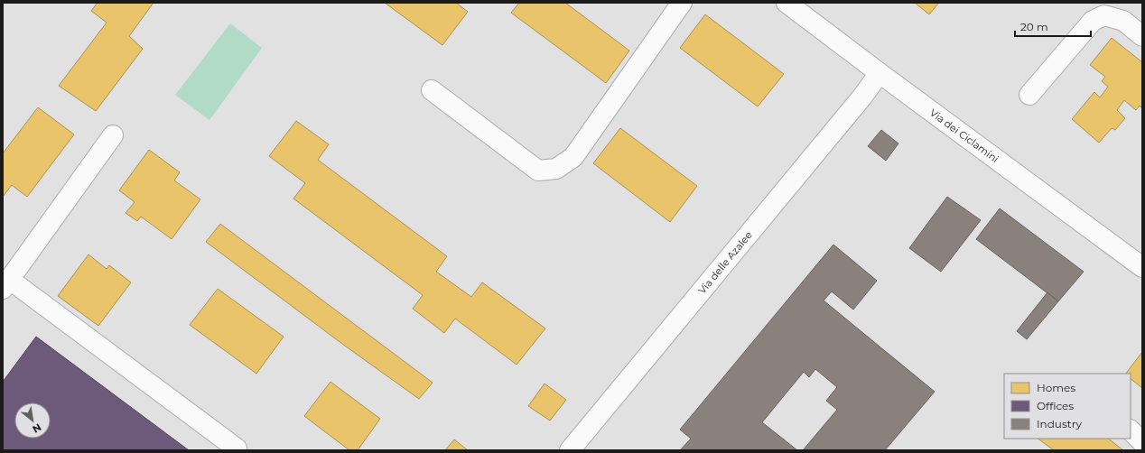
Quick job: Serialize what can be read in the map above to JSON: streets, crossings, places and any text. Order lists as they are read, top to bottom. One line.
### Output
{"streets":{"street":["Via dei Ciclamini","Via delle Azalee"]},"crossings":[["Via dei Ciclamini","Via delle Azalee"]],"legend":["Homes","Offices","Industry"],"scale_bar":"20 m","north":"bottom right"}
